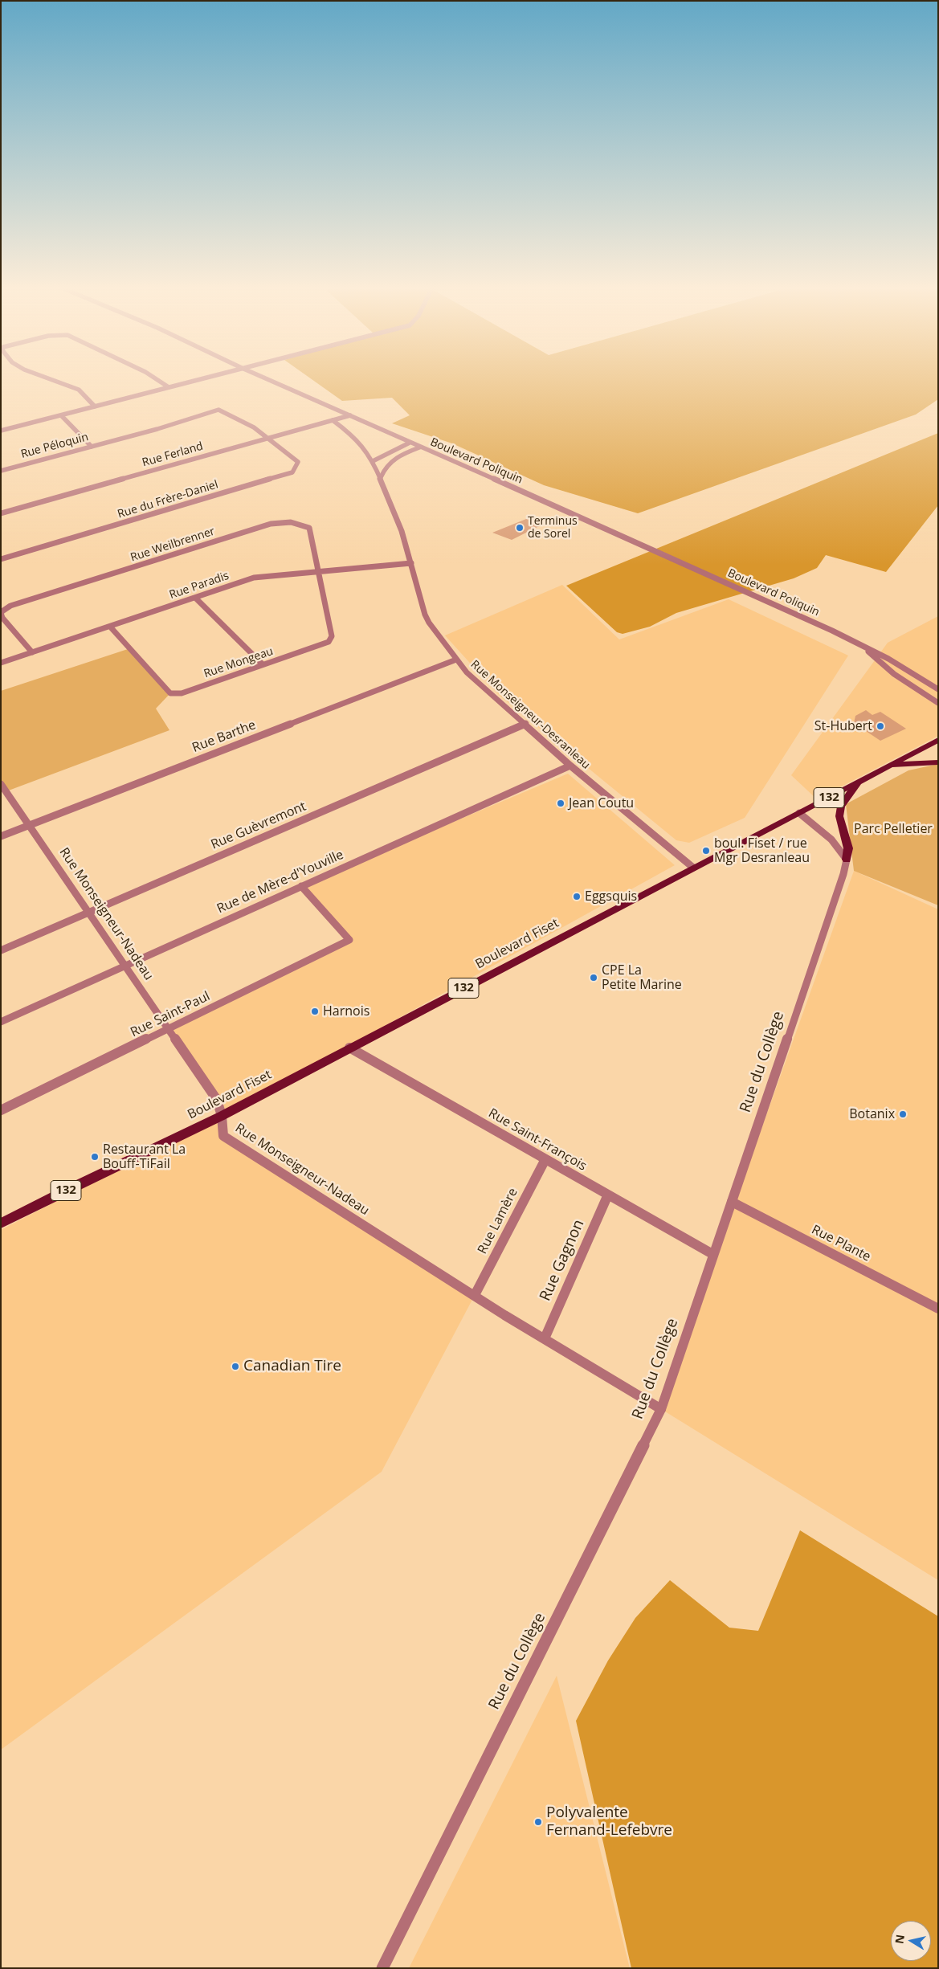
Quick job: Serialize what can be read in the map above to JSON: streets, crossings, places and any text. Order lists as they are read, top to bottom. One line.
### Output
{"streets":{"main road":["132","Boulevard Fiset"],"street":["Rue Péloquin","Rue Ferland","Boulevard Poliquin","Rue du Frère-Daniel","Rue Weilbrenner","Rue Paradis","Rue Mongeau","Rue Monseigneur-Desranleau","Rue Barthe","Rue Guèvremont","Rue de Mère-d'Youville","Rue Monseigneur-Nadeau","Rue Saint-Paul","Rue du Collège","Rue Saint-François","Rue Lamère","Rue Plante","Rue Gagnon"]},"crossings":[["Rue Péloquin","Rue Ferland"],["Rue Péloquin","Rue du Frère-Daniel"],["Rue Ferland","Boulevard Poliquin"],["Rue Ferland","Rue du Frère-Daniel"],["Rue Ferland","Rue Monseigneur-Desranleau"],["Rue Weilbrenner","Rue Paradis"],["Rue Weilbrenner","Rue Mongeau"],["Rue Paradis","Rue Mongeau"],["Rue Paradis","Rue Monseigneur-Desranleau"],["Rue Monseigneur-Desranleau","Rue Barthe"],["Rue Monseigneur-Desranleau","Rue Guèvremont"],["Rue Monseigneur-Desranleau","Rue de Mère-d'Youville"],["Rue Monseigneur-Desranleau","Boulevard Fiset"],["Rue Barthe","Rue Monseigneur-Nadeau"],["Rue Guèvremont","Rue Monseigneur-Nadeau"],["Rue de Mère-d'Youville","Rue Monseigneur-Nadeau"],["Rue de Mère-d'Youville","Rue Saint-Paul"],["Rue Monseigneur-Nadeau","Boulevard Fiset"],["Rue Monseigneur-Nadeau","Rue Saint-Paul"],["Rue Monseigneur-Nadeau","Rue du Collège"],["Rue Monseigneur-Nadeau","Rue Lamère"],["Rue Monseigneur-Nadeau","Rue Gagnon"],["Boulevard Fiset","Rue Saint-François"],["Rue du Collège","Rue Saint-François"],["Rue du Collège","Rue Plante"],["Rue Saint-François","Rue Lamère"],["Rue Saint-François","Rue Gagnon"]],"parks":["Parc Pelletier"],"places":["Terminus de Sorel","St-Hubert","Jean Coutu","boul. Fiset / rue Mgr Desranleau","Eggsquis","CPE La Petite Marine","Harnois","Botanix","Restaurant La Bouff-TiFail","Canadian Tire","Polyvalente Fernand-Lefebvre"],"north":"left"}
